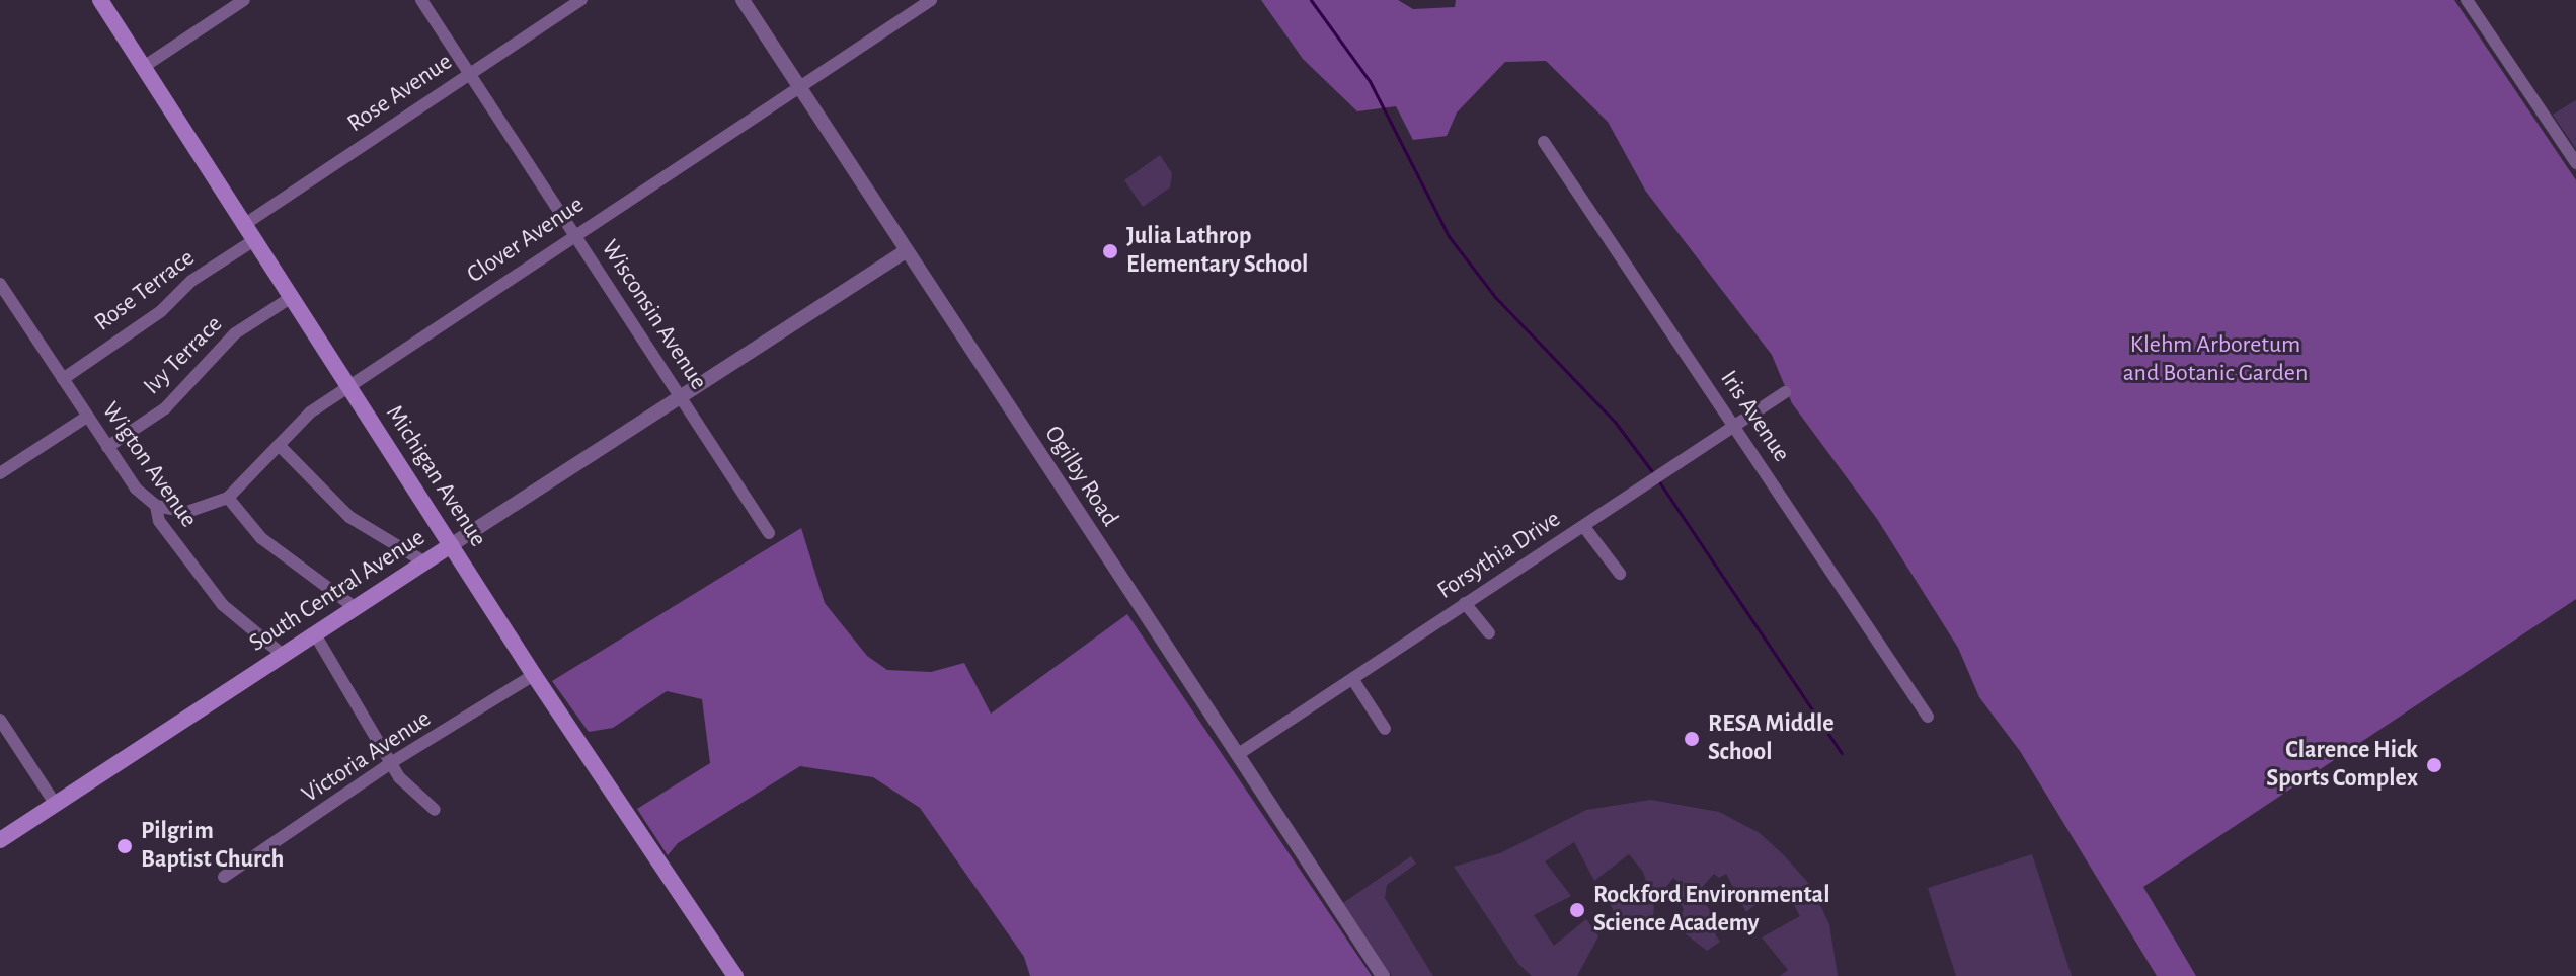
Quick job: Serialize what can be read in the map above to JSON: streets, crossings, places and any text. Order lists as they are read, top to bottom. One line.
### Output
{"streets":{"main road":["Michigan Avenue","South Central Avenue"],"street":["Rose Avenue","Clover Avenue","Rose Terrace","Wisconsin Avenue","Ivy Terrace","Iris Avenue","Wigton Avenue","Ogilby Road","Forsythia Drive","Victoria Avenue"]},"crossings":[["Rose Avenue","Wisconsin Avenue"],["Rose Avenue","Michigan Avenue"],["Clover Avenue","Wisconsin Avenue"],["Clover Avenue","Wigton Avenue"],["Clover Avenue","Michigan Avenue"],["Clover Avenue","Ogilby Road"],["Rose Terrace","Wigton Avenue"],["Rose Terrace","Michigan Avenue"],["Wisconsin Avenue","South Central Avenue"],["Ivy Terrace","Wigton Avenue"],["Ivy Terrace","Michigan Avenue"],["Iris Avenue","Forsythia Drive"],["Wigton Avenue","South Central Avenue"],["Michigan Avenue","South Central Avenue"],["Michigan Avenue","Victoria Avenue"],["Ogilby Road","Forsythia Drive"],["Ogilby Road","South Central Avenue"]],"parks":["Klehm Arboretum and Botanic Garden"],"places":["Julia Lathrop Elementary School","RESA Middle School","Clarence Hick Sports Complex","Pilgrim Baptist Church","Rockford Environmental Science Academy"]}
